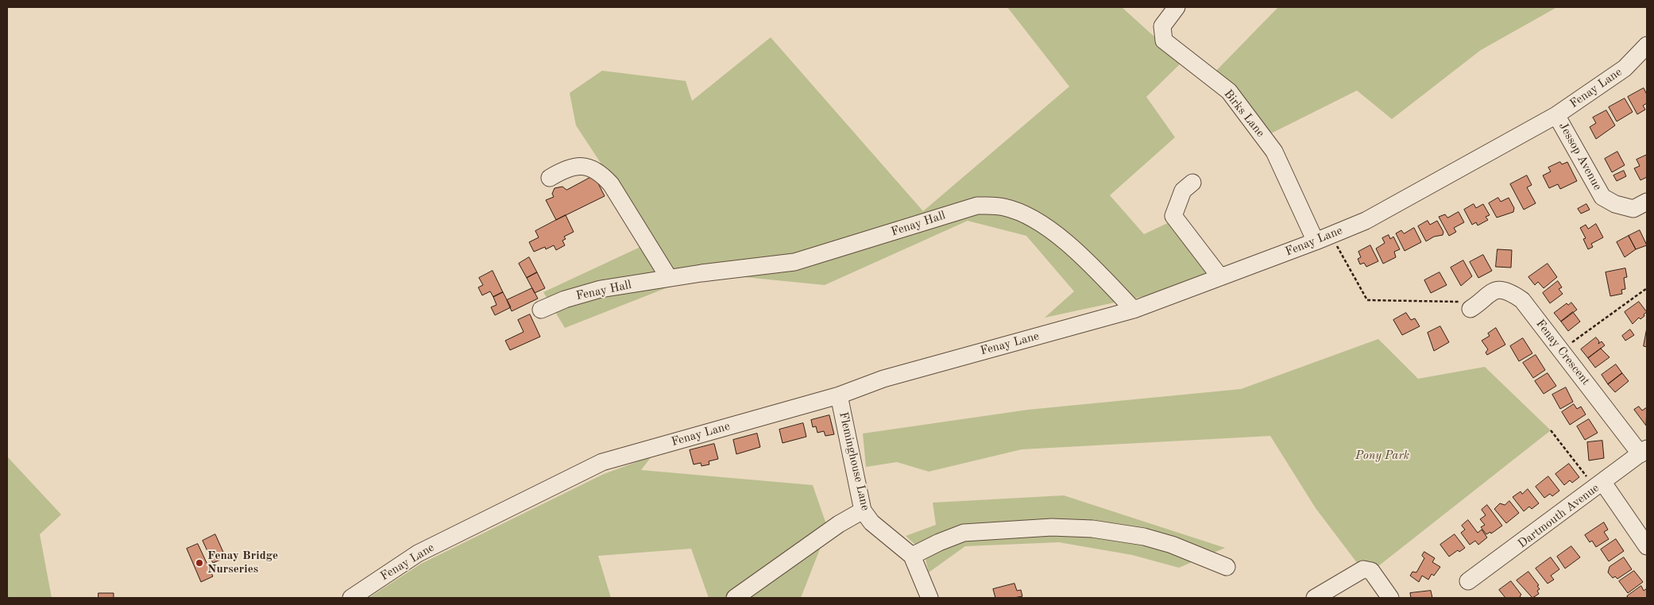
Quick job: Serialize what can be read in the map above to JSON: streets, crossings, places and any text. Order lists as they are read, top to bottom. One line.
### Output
{"streets":{"street":["Fenay Lane","Birks Lane","Jessop Avenue","Fenay Hall","Fenay Crescent","Fleminghouse Lane","Dartmouth Avenue"]},"crossings":[["Fenay Lane","Birks Lane"],["Fenay Lane","Jessop Avenue"],["Fenay Lane","Fenay Hall"],["Fenay Lane","Fleminghouse Lane"],["Fenay Crescent","Dartmouth Avenue"]],"parks":["Pony Park"],"places":["Fenay Bridge Nurseries"]}
